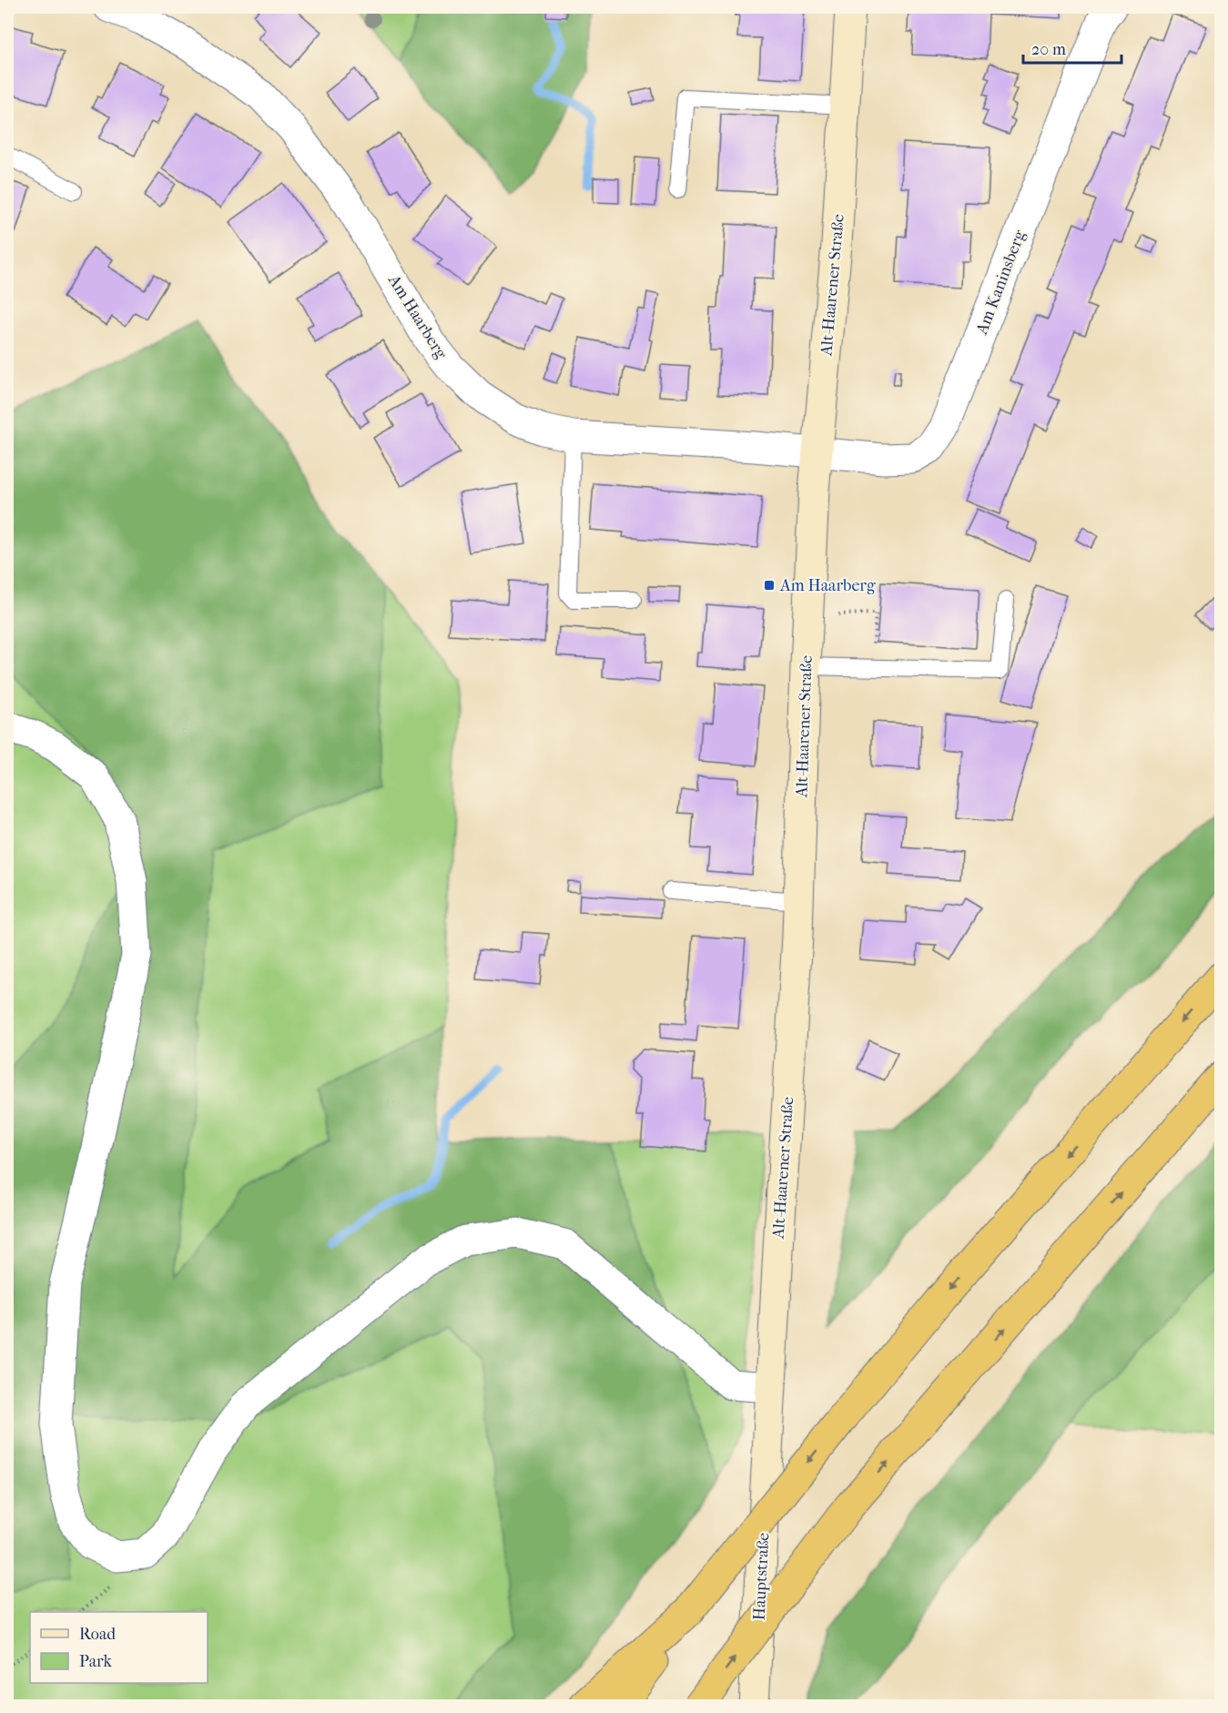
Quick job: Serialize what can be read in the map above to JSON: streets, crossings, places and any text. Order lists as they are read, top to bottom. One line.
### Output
{"streets":{"main road":["Alt-Haarener Straße","Hauptstraße"],"street":["Am Kaninsberg","Am Haarberg"]},"crossings":[["Am Kaninsberg","Alt-Haarener Straße"],["Am Kaninsberg","Am Haarberg"],["Alt-Haarener Straße","Am Haarberg"],["Alt-Haarener Straße","Hauptstraße"]],"places":{"transit":["Am Haarberg"]},"legend":["Road","Park"],"scale_bar":"20 m"}
